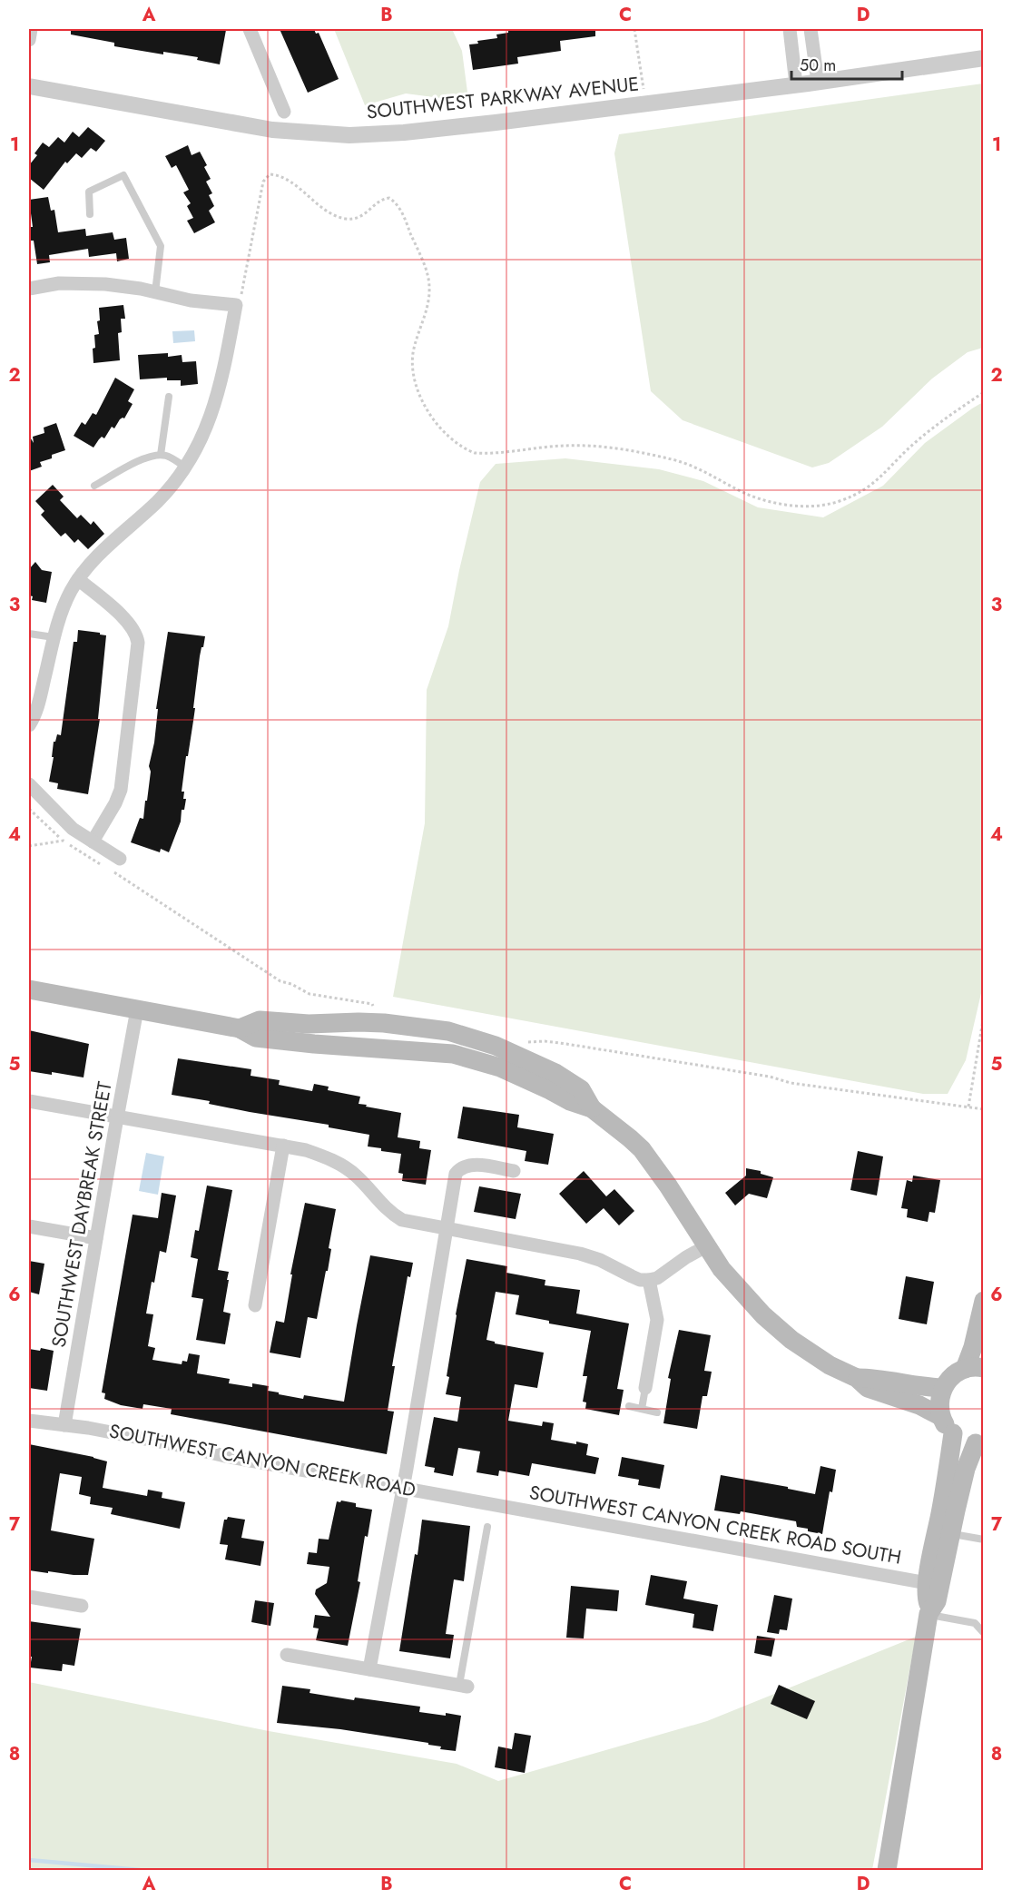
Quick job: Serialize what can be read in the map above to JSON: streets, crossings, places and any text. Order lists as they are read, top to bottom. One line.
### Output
{"streets":{"street":["SOUTHWEST PARKWAY AVENUE","SOUTHWEST DAYBREAK STREET","SOUTHWEST CANYON CREEK ROAD","SOUTHWEST CANYON CREEK ROAD SOUTH"]},"crossings":[["SOUTHWEST DAYBREAK STREET","SOUTHWEST CANYON CREEK ROAD"],["SOUTHWEST CANYON CREEK ROAD","SOUTHWEST CANYON CREEK ROAD SOUTH"]],"scale_bar":"50 m","grid":{"columns":["A","B","C","D"],"rows":["1","2","3","4","5","6","7","8"]}}
